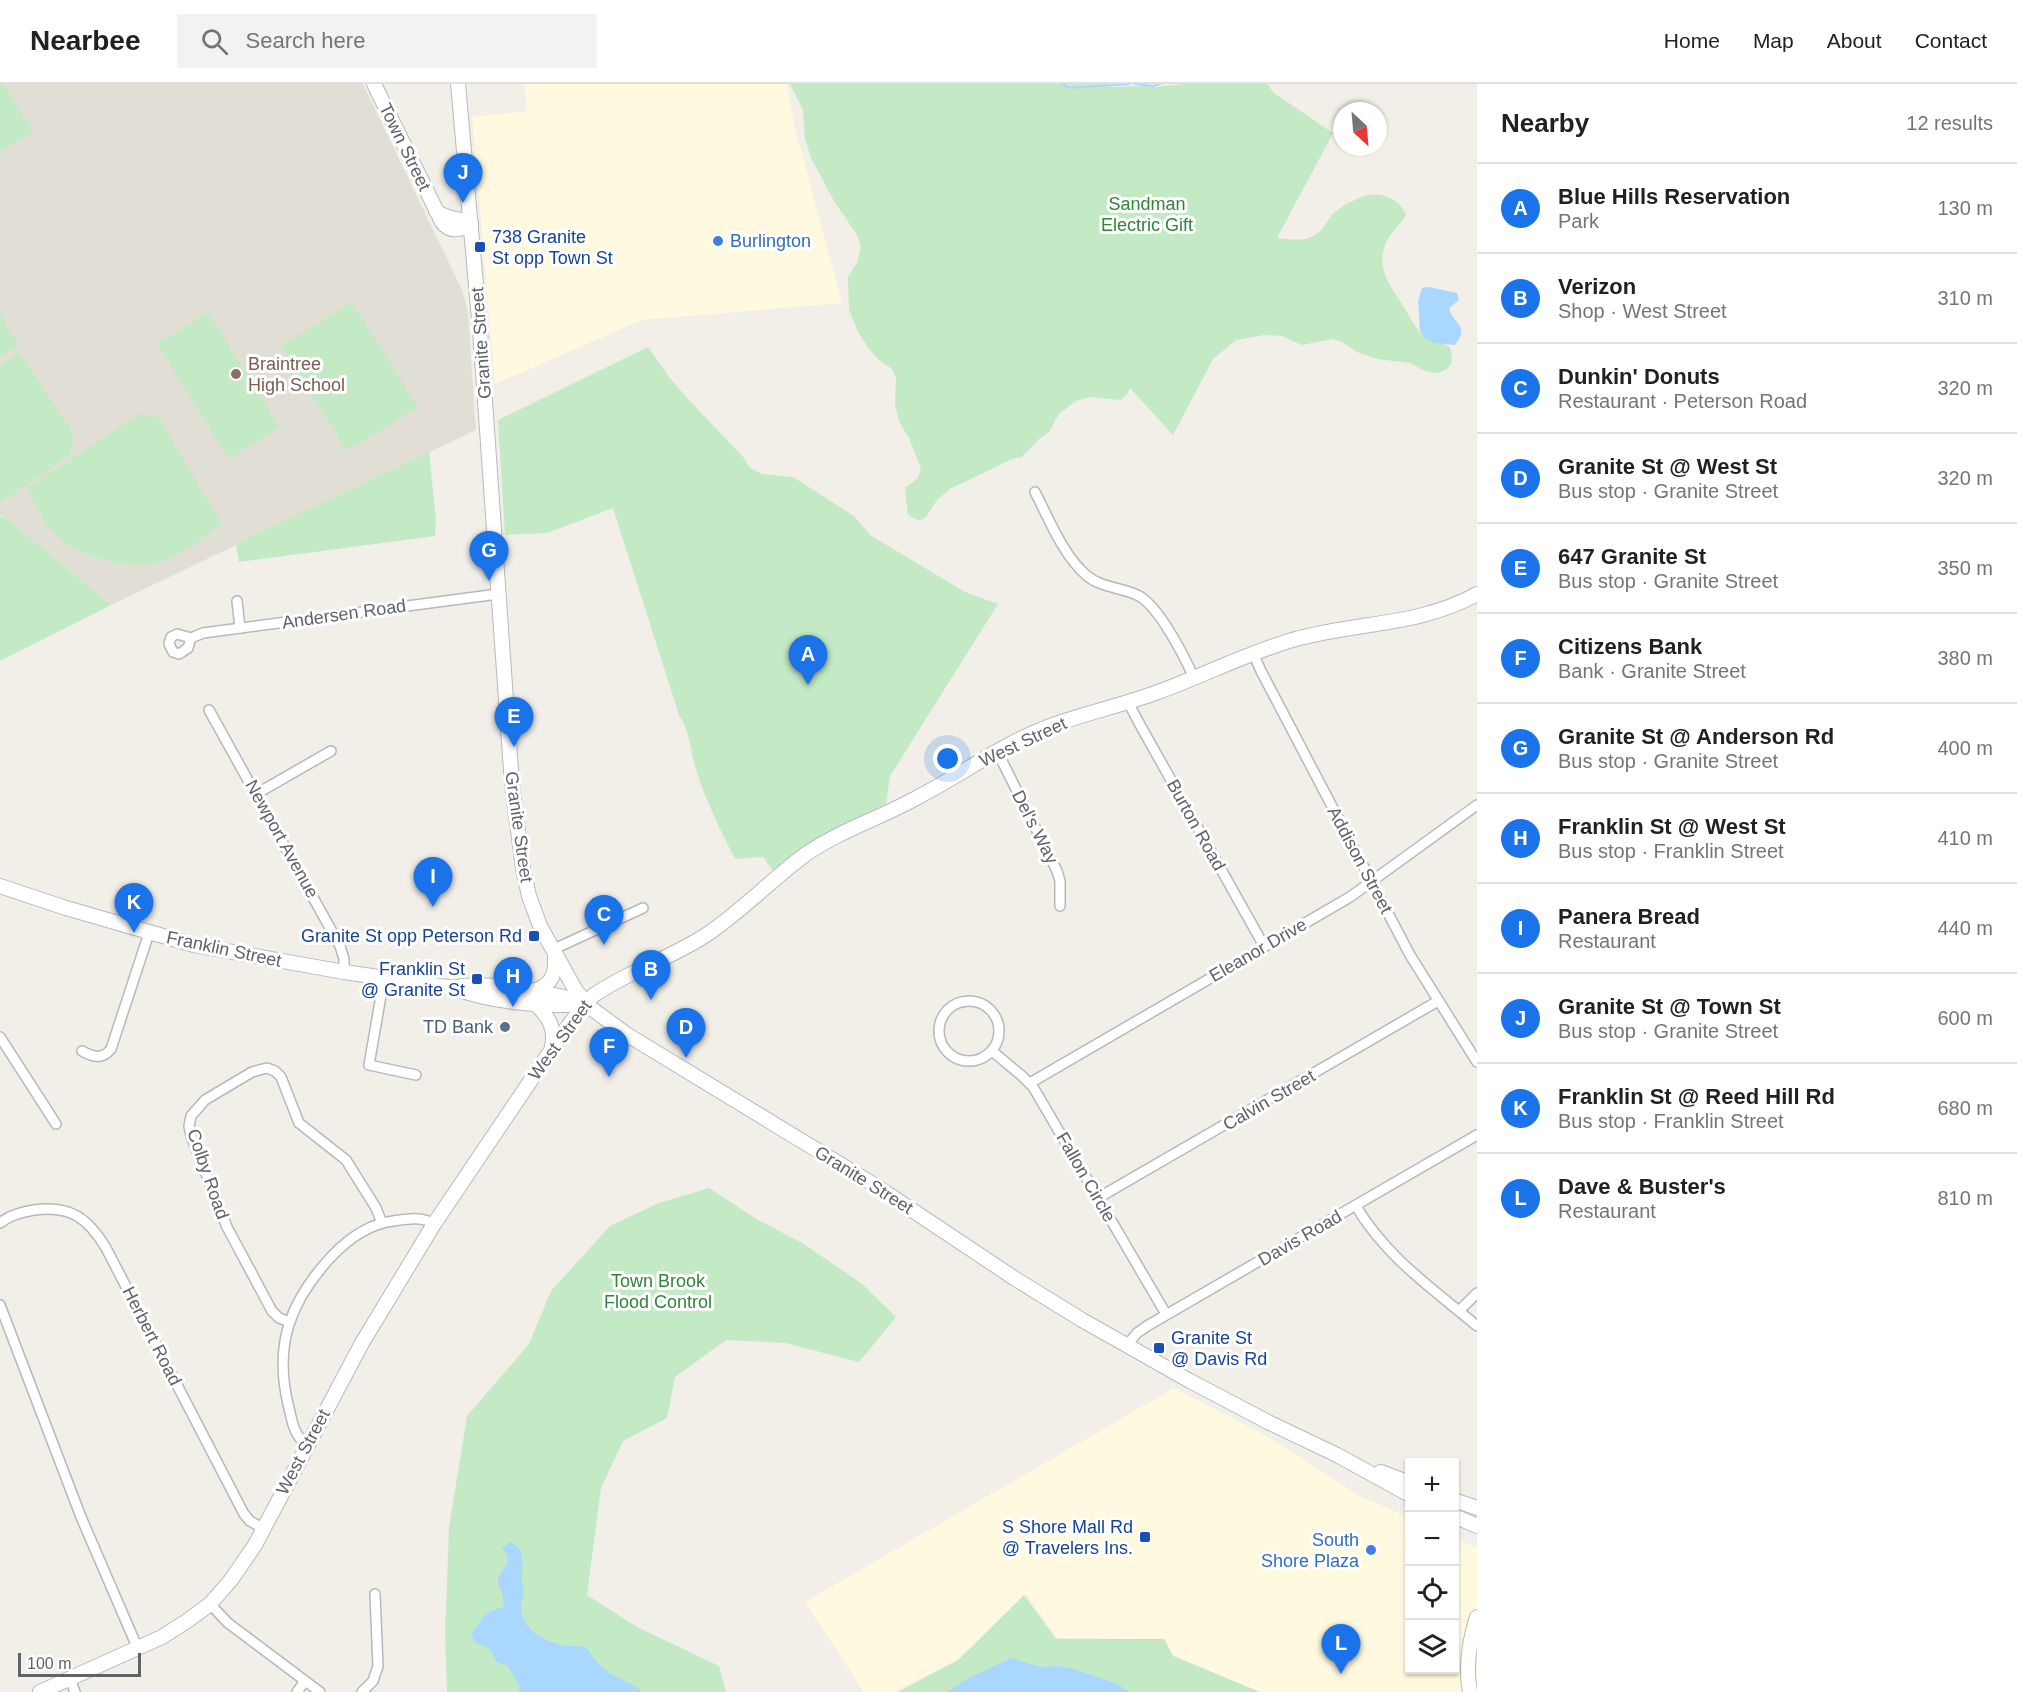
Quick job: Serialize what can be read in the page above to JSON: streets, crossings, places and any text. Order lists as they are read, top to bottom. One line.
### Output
{"streets":{"main road":["Town Street","Granite Street","West Street","Franklin Street"],"street":["Andersen Road","Burton Road","Del's Way","Newport Avenue","Addison Street","Eleanor Drive","Calvin Street","Colby Road","Fallon Circle","Davis Road","Herbert Road"]},"crossings":[["Town Street","Granite Street"],["Granite Street","Andersen Road"],["Granite Street","West Street"],["Granite Street","Franklin Street"],["Granite Street","Davis Road"],["West Street","Burton Road"],["West Street","Del's Way"],["West Street","Addison Street"],["West Street","Franklin Street"],["West Street","Herbert Road"],["Burton Road","Eleanor Drive"],["Newport Avenue","Franklin Street"],["Addison Street","Eleanor Drive"],["Addison Street","Calvin Street"],["Eleanor Drive","Fallon Circle"],["Calvin Street","Fallon Circle"],["Fallon Circle","Davis Road"]],"parks":["Sandman Electric Gift","Town Brook Flood Control"],"places":{"other":["Burlington","Braintree High School","TD Bank","South Shore Plaza"],"transit":["738 Granite St opp Town St","Granite St opp Peterson Rd","Franklin St @ Granite St","Granite St @ Davis Rd","S Shore Mall Rd @ Travelers Ins."]},"scale_bar":"100 m","north":"bottom right","page":{"header":"Nearbee","search":"Search here","nav":["Home","Map","About","Contact"],"heading":["Nearby","12 results"],"pins":["J","G","A","E","I","K","C","B","H","D","F","L"],"list":[{"mark":"A","name":"Blue Hills Reservation","note":"Park","value":"130 m"},{"mark":"B","name":"Verizon","note":"Shop · West Street","value":"310 m"},{"mark":"C","name":"Dunkin' Donuts","note":"Restaurant · Peterson Road","value":"320 m"},{"mark":"D","name":"Granite St @ West St","note":"Bus stop · Granite Street","value":"320 m"},{"mark":"E","name":"647 Granite St","note":"Bus stop · Granite Street","value":"350 m"},{"mark":"F","name":"Citizens Bank","note":"Bank · Granite Street","value":"380 m"},{"mark":"G","name":"Granite St @ Anderson Rd","note":"Bus stop · Granite Street","value":"400 m"},{"mark":"H","name":"Franklin St @ West St","note":"Bus stop · Franklin Street","value":"410 m"},{"mark":"I","name":"Panera Bread","note":"Restaurant","value":"440 m"},{"mark":"J","name":"Granite St @ Town St","note":"Bus stop · Granite Street","value":"600 m"},{"mark":"K","name":"Franklin St @ Reed Hill Rd","note":"Bus stop · Franklin Street","value":"680 m"},{"mark":"L","name":"Dave & Buster's","note":"Restaurant","value":"810 m"}],"map_buttons":["+","−"],"scale":"100 m"}}
